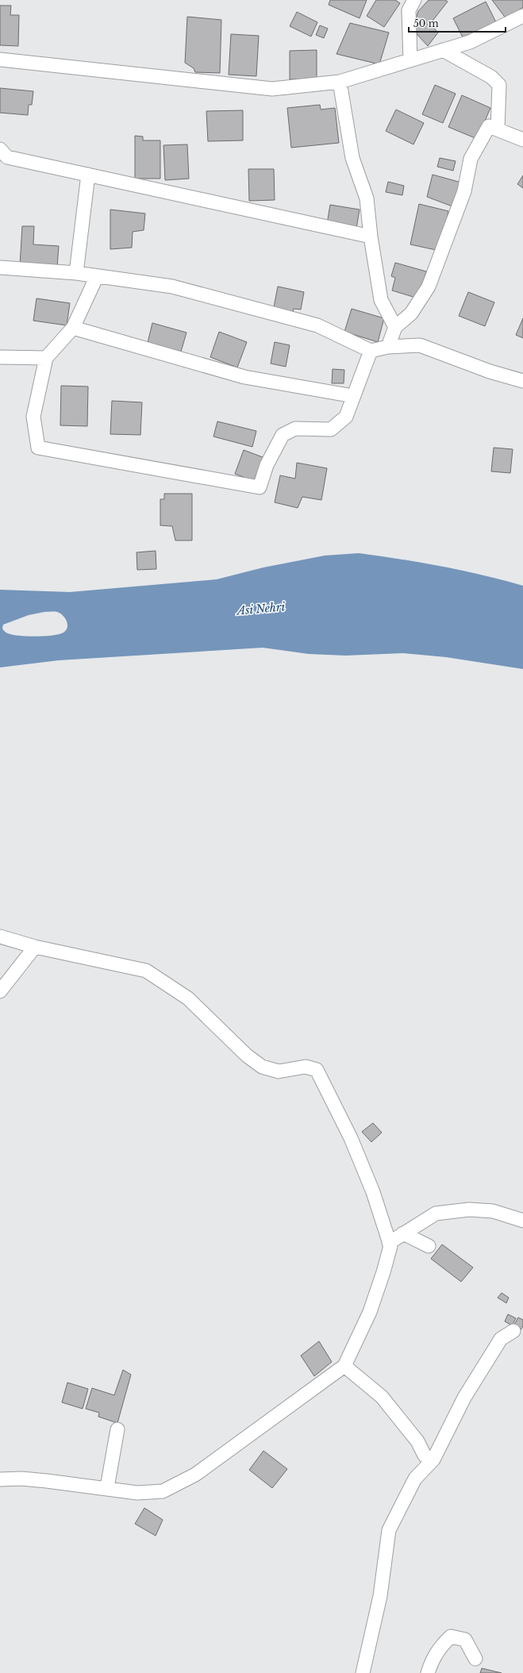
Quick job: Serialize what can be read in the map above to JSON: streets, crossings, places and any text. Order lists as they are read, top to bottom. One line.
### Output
{"water":["Asi Nehri"],"scale_bar":"50 m"}
